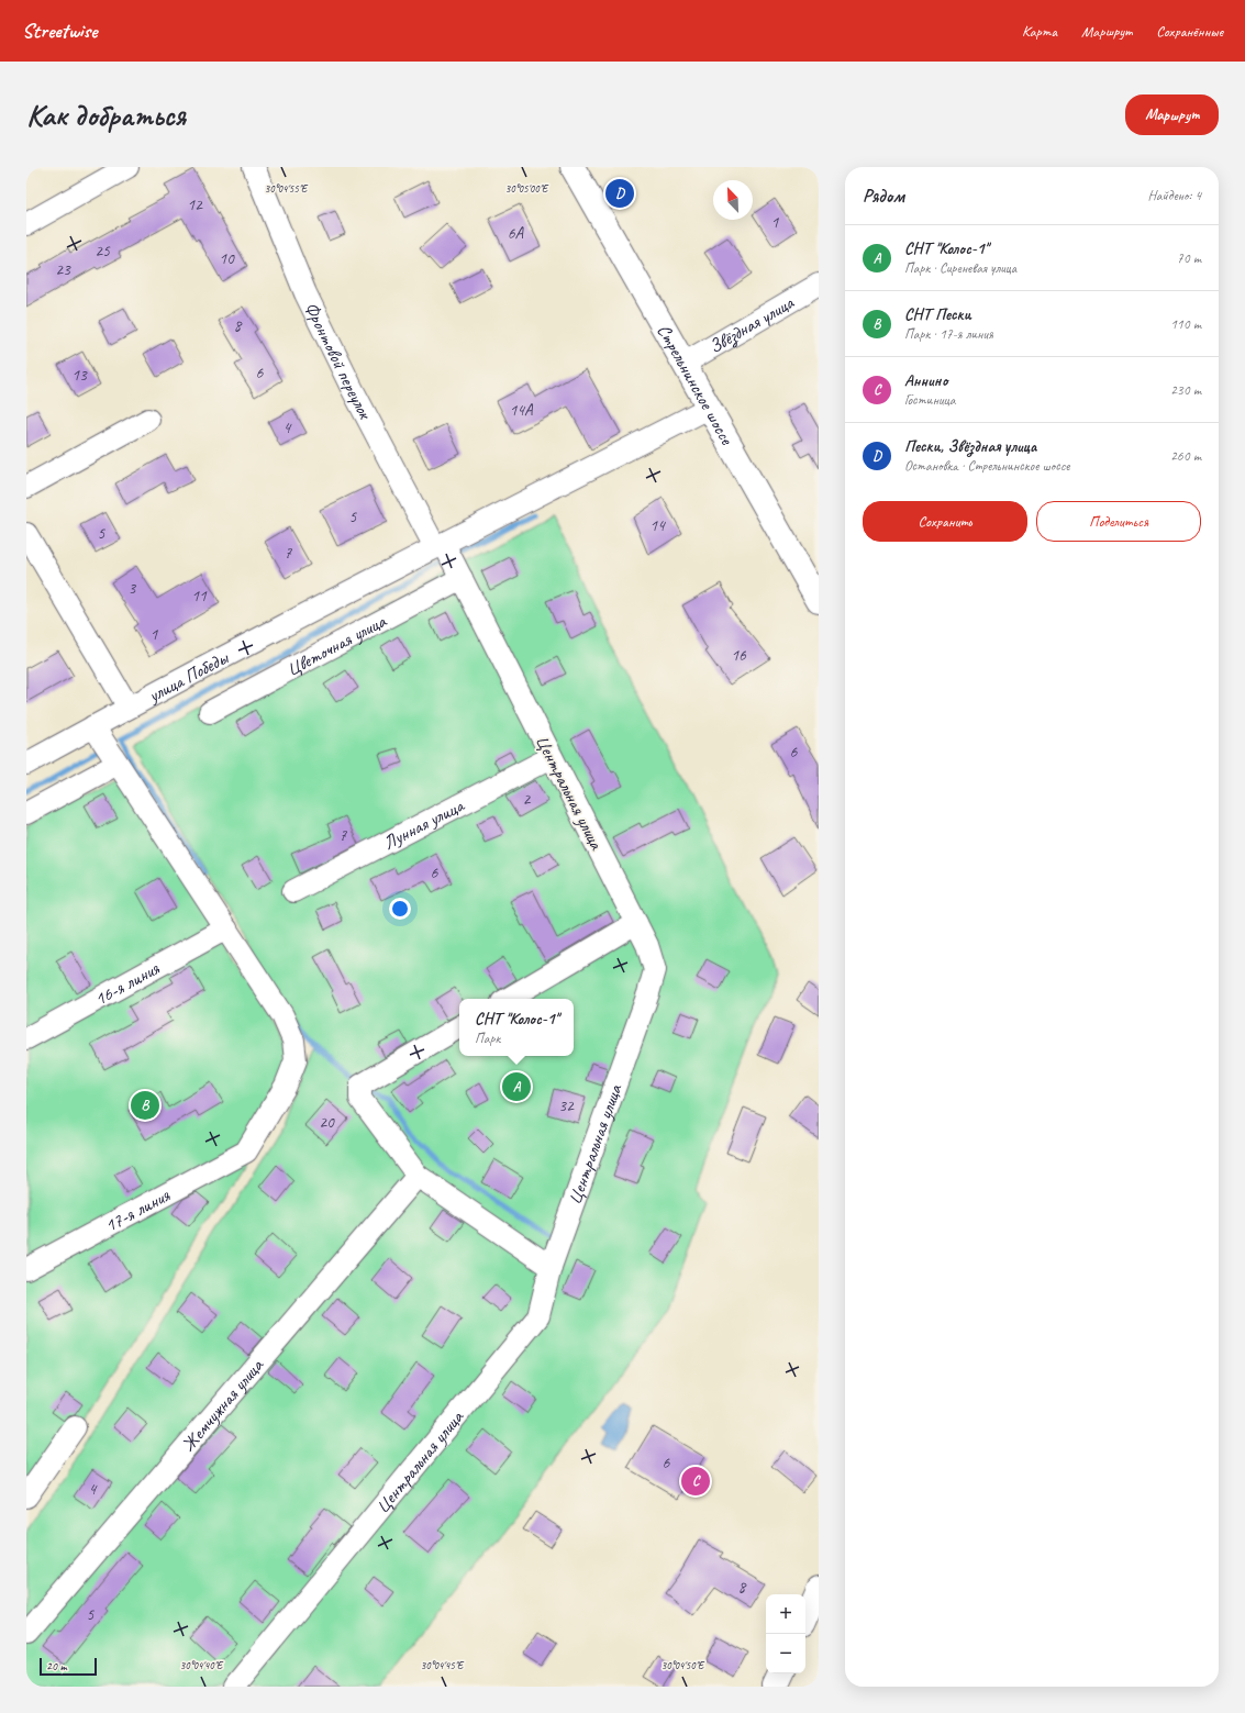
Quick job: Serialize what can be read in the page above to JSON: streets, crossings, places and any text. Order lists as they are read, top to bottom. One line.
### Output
{"streets":{"main road":["Стрельнинское шоссе"],"street":["Звёздная улица","Фронтовой переулок","Цветочная улица","улица Победы","Центральная улица","Лунная улица","16-я линия","17-я линия","Жемчужная улица"]},"crossings":[["Звёздная улица","Стрельнинское шоссе"],["Фронтовой переулок","улица Победы"],["Фронтовой переулок","Центральная улица"],["Стрельнинское шоссе","улица Победы"],["Цветочная улица","Центральная улица"],["улица Победы","Центральная улица"],["Центральная улица","Лунная улица"],["16-я линия","17-я линия"]],"house_numbers":["12","1","6А","25","10","23","8","6","13","14А","4","5","14","5","7","3","11","1","16","6","2","7","6","32","20","6","4","8","5"],"scale_bar":"20 m","north":"top left","page":{"header":"Streetwise","nav":["Карта","Маршрут","Сохранённые"],"buttons":["Маршрут",["Сохранить","Поделиться"]],"title":"Как добраться","heading":["Рядом","Найдено: 4"],"pins":["D","A","B","C"],"list":[{"mark":"A","name":"СНТ \"Колос-1\"","note":"Парк · Сиреневая улица","value":"70 m"},{"mark":"B","name":"СНТ Пески","note":"Парк · 17-я линия","value":"110 m"},{"mark":"C","name":"Аннино","note":"Гостиница","value":"230 m"},{"mark":"D","name":"Пески, Звёздная улица","note":"Остановка · Стрельнинское шоссе","value":"260 m"}],"popup":["СНТ \"Колос-1\"","Парк"],"map_buttons":["+","−"],"scale":"20 m"},"coordinates":["30°04'55\"E","30°05'00\"E","30°04'40\"E","30°04'45\"E","30°04'50\"E"]}
